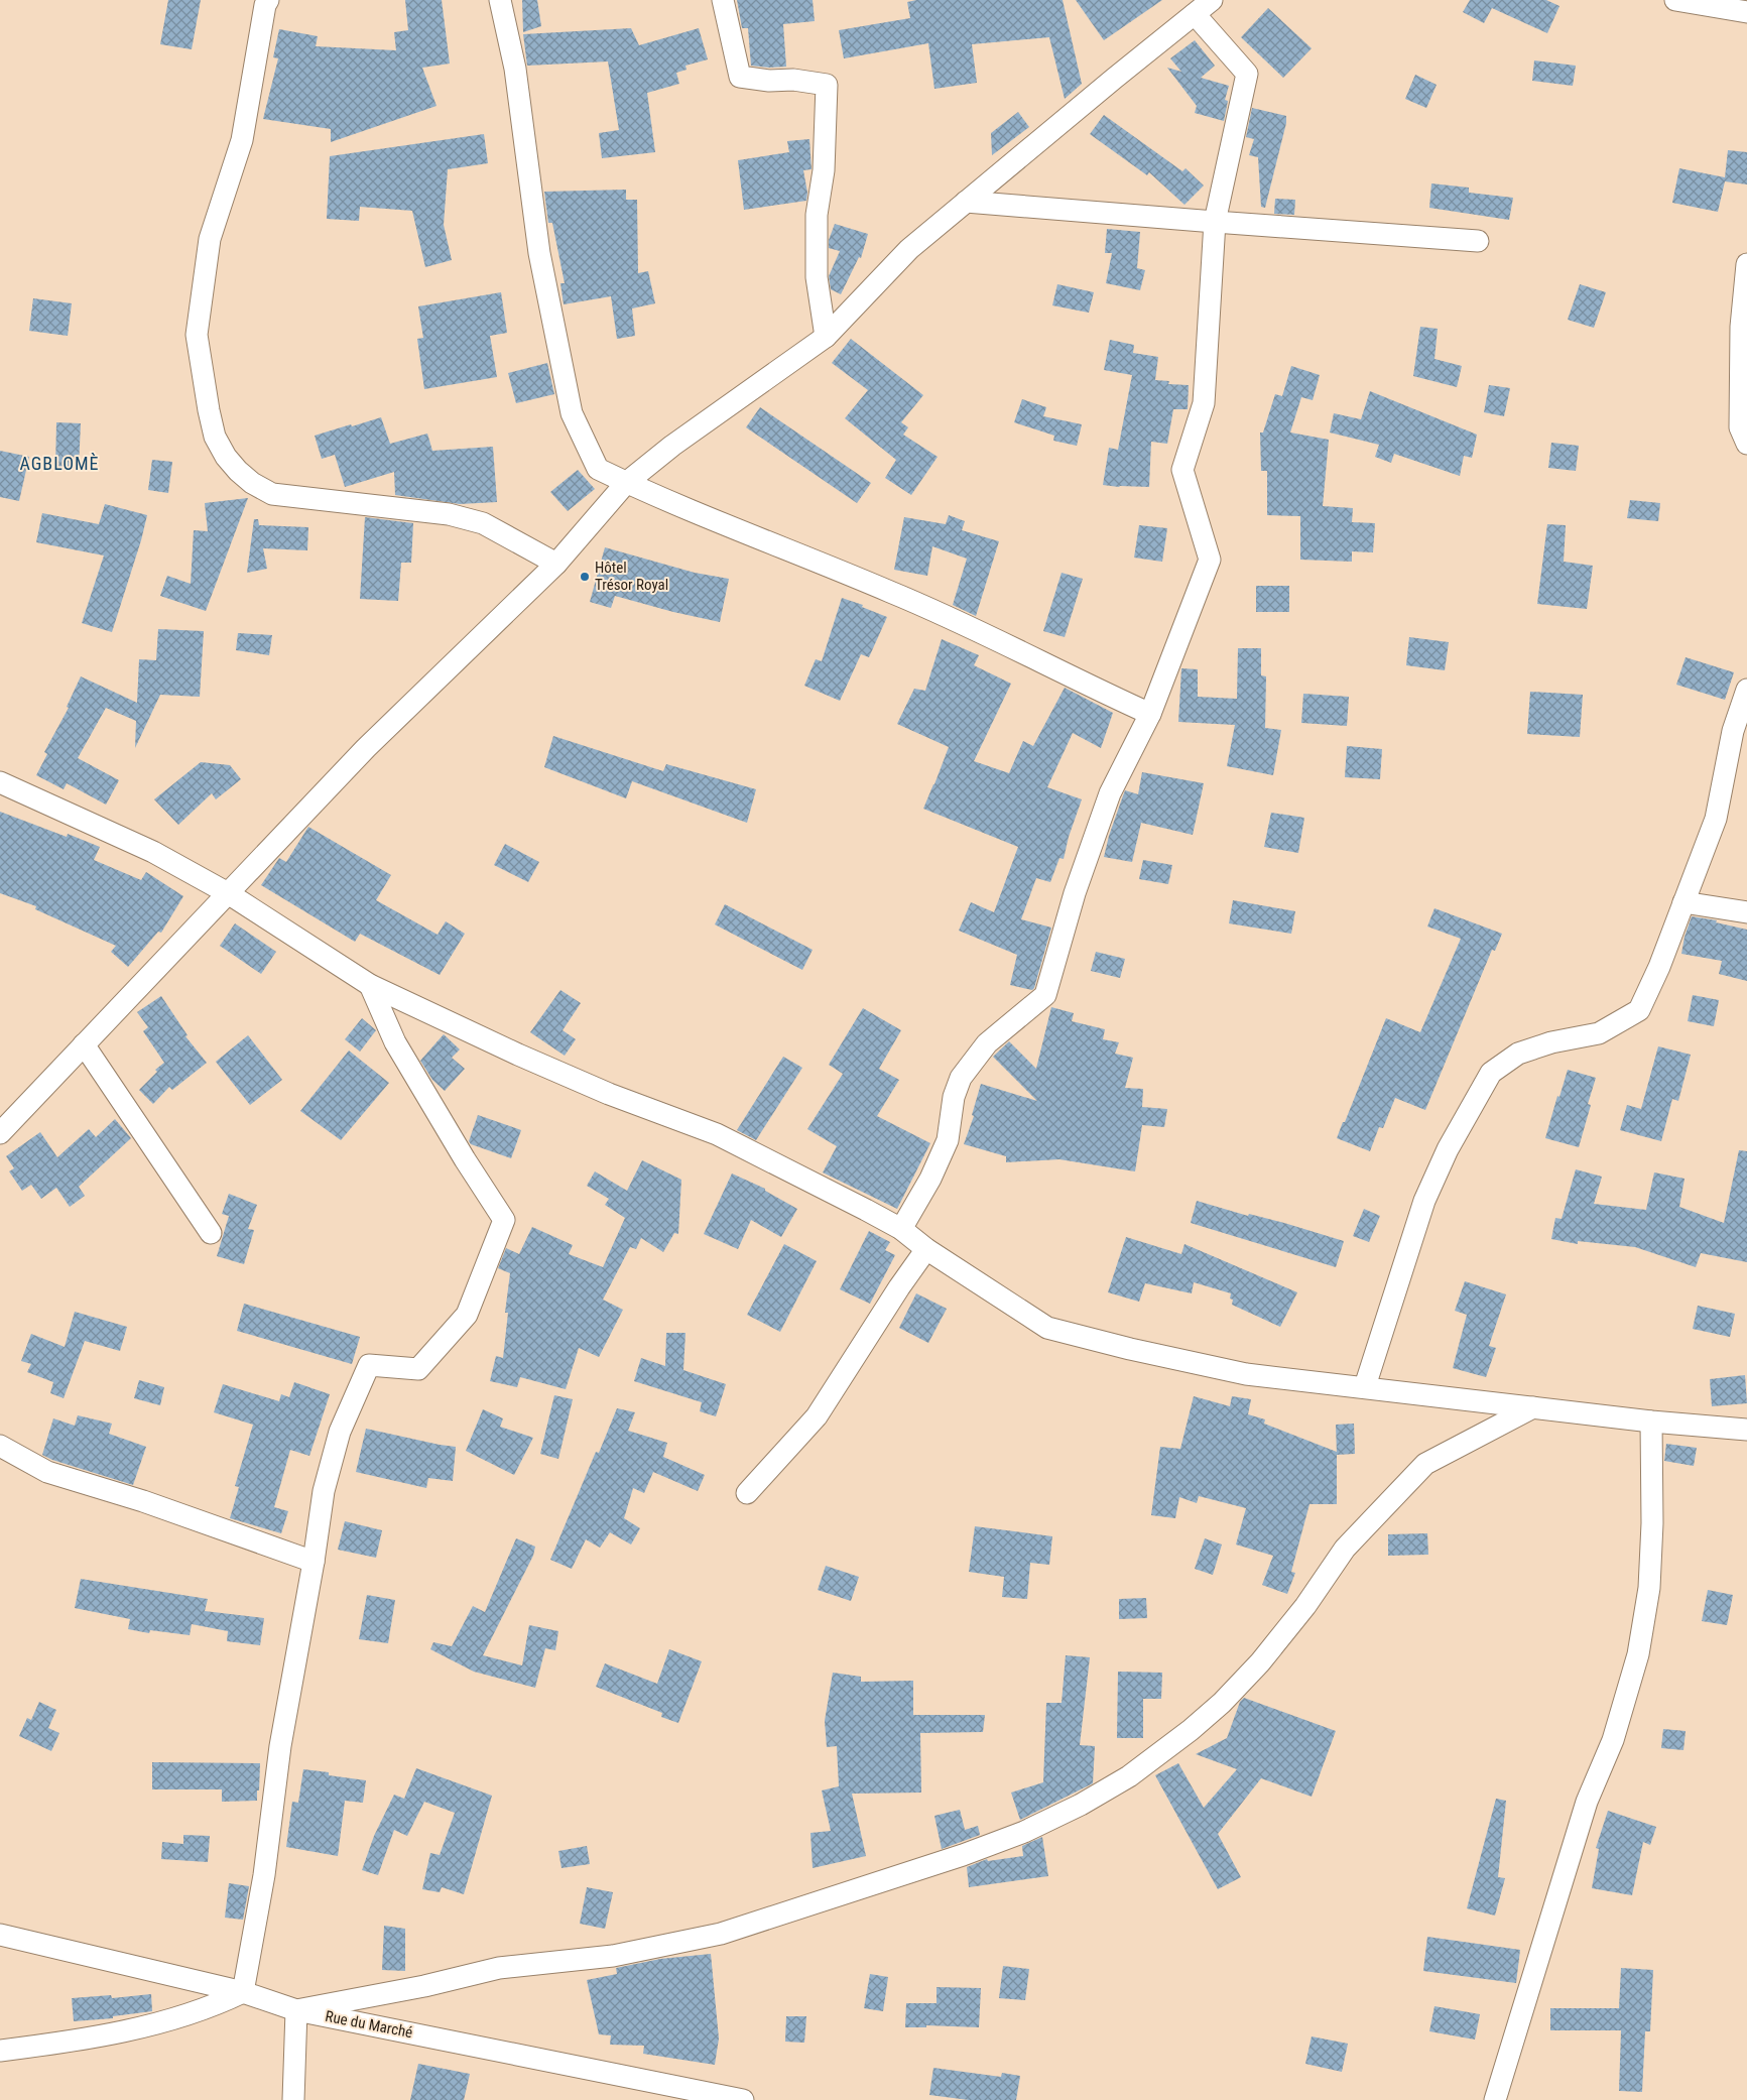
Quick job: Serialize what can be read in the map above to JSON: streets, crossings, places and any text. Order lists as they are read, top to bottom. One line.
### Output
{"streets":{"street":["Rue du Marché"]},"districts":["AGBLOMÈ"],"places":["Hôtel Trésor Royal"]}
